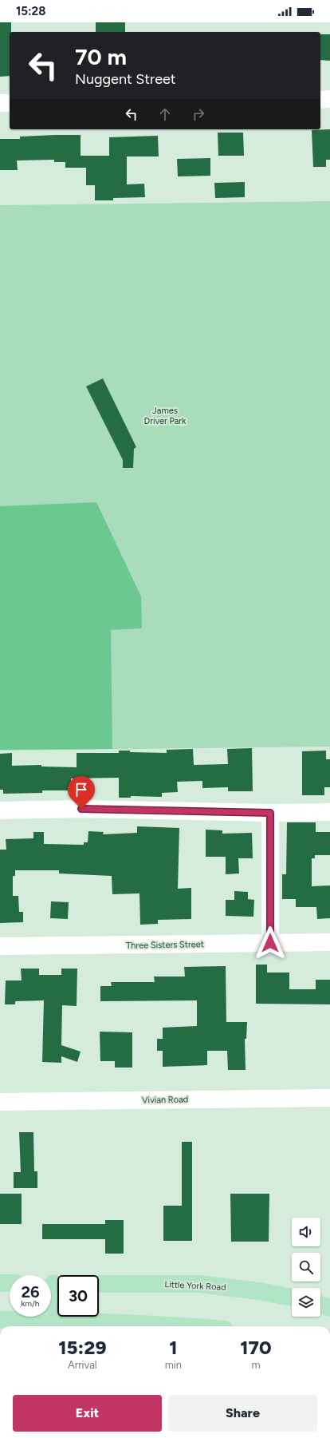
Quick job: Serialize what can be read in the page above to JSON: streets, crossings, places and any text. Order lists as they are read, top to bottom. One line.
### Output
{"streets":{"main road":["Little York Road"],"street":["Three Sisters Street","Vivian Road"]},"parks":["James Driver Park"],"page":{"status":"15:28","turn":["70 m","Nuggent Street"],"speed":"26 km/h","limit":"30","eta":["15:29","Arrival","1","min","170","m"],"buttons":["Exit","Share"]}}
